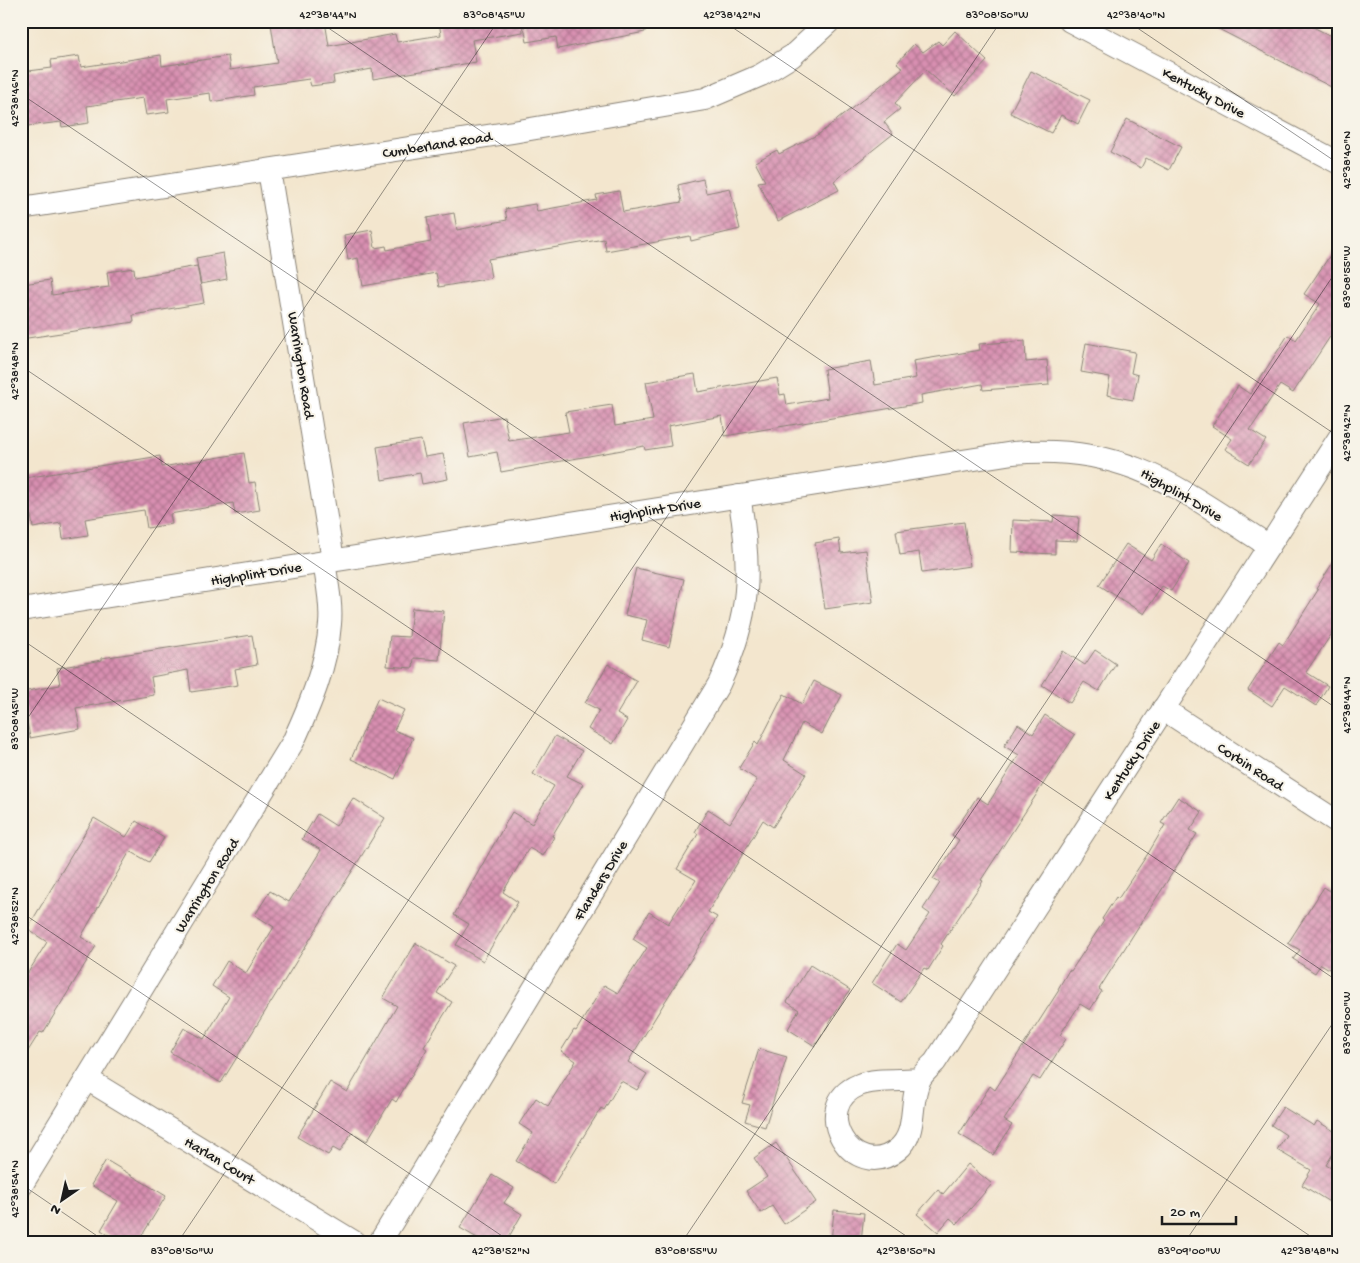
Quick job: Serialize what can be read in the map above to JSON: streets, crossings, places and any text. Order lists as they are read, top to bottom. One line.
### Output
{"streets":{"street":["Kentucky Drive","Cumberland Road","Warrington Road","Highplint Drive","Corbin Road","Flanders Drive","Harlan Court"]},"crossings":[["Kentucky Drive","Highplint Drive"],["Kentucky Drive","Corbin Road"],["Cumberland Road","Warrington Road"],["Warrington Road","Highplint Drive"],["Warrington Road","Harlan Court"],["Highplint Drive","Flanders Drive"]],"scale_bar":"20 m","north":"bottom left","coordinates":["42°38'44\"N","83°08'45\"W","42°38'42\"N","83°08'50\"W","42°38'40\"N","42°38'46\"N","83°08'55\"W","42°38'48\"N","42°38'52\"N","83°09'00\"W","42°38'54\"N","42°38'50\"N"]}
